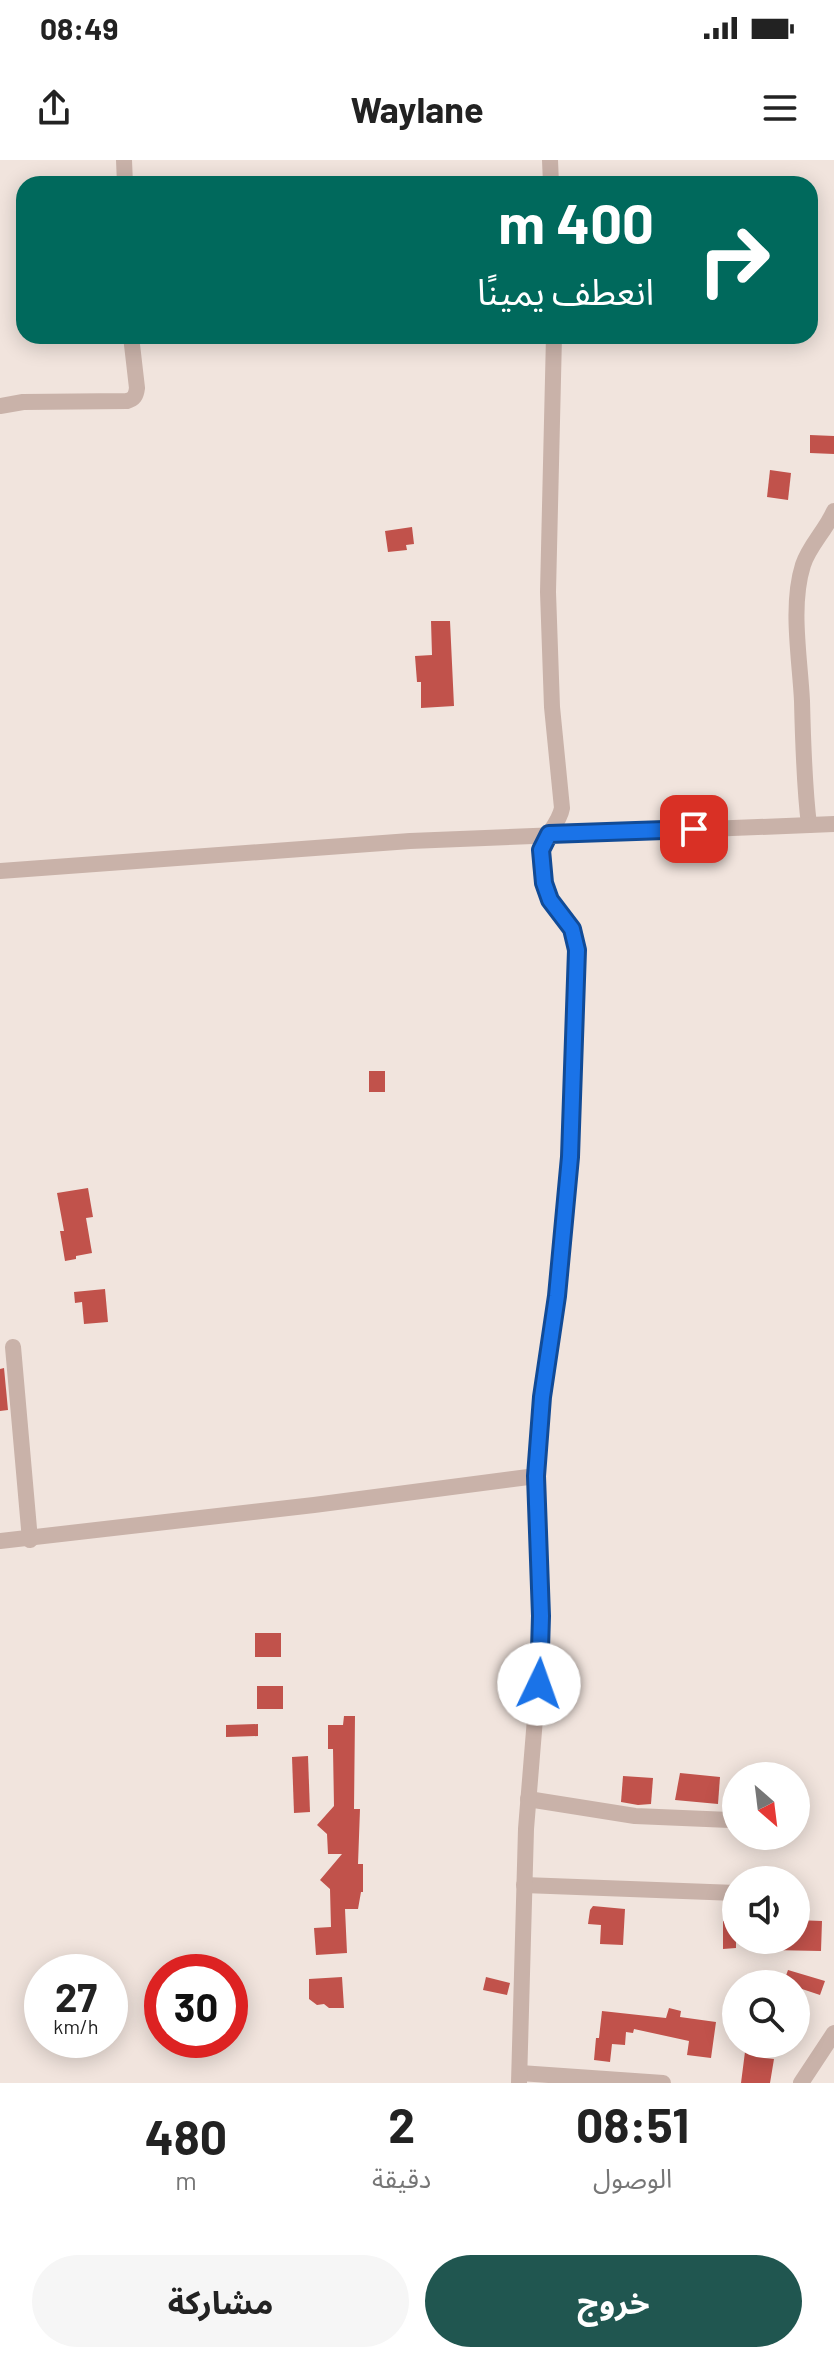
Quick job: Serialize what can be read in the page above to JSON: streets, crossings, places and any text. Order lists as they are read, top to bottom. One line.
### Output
{"north":"bottom right","page":{"status":"08:49","header":"Waylane","turn":["400 m","انعطف يمينًا"],"speed":"27 km/h","limit":"30","eta":["08:51","الوصول","2","دقيقة","480","m"],"buttons":["خروج","مشاركة"]}}
